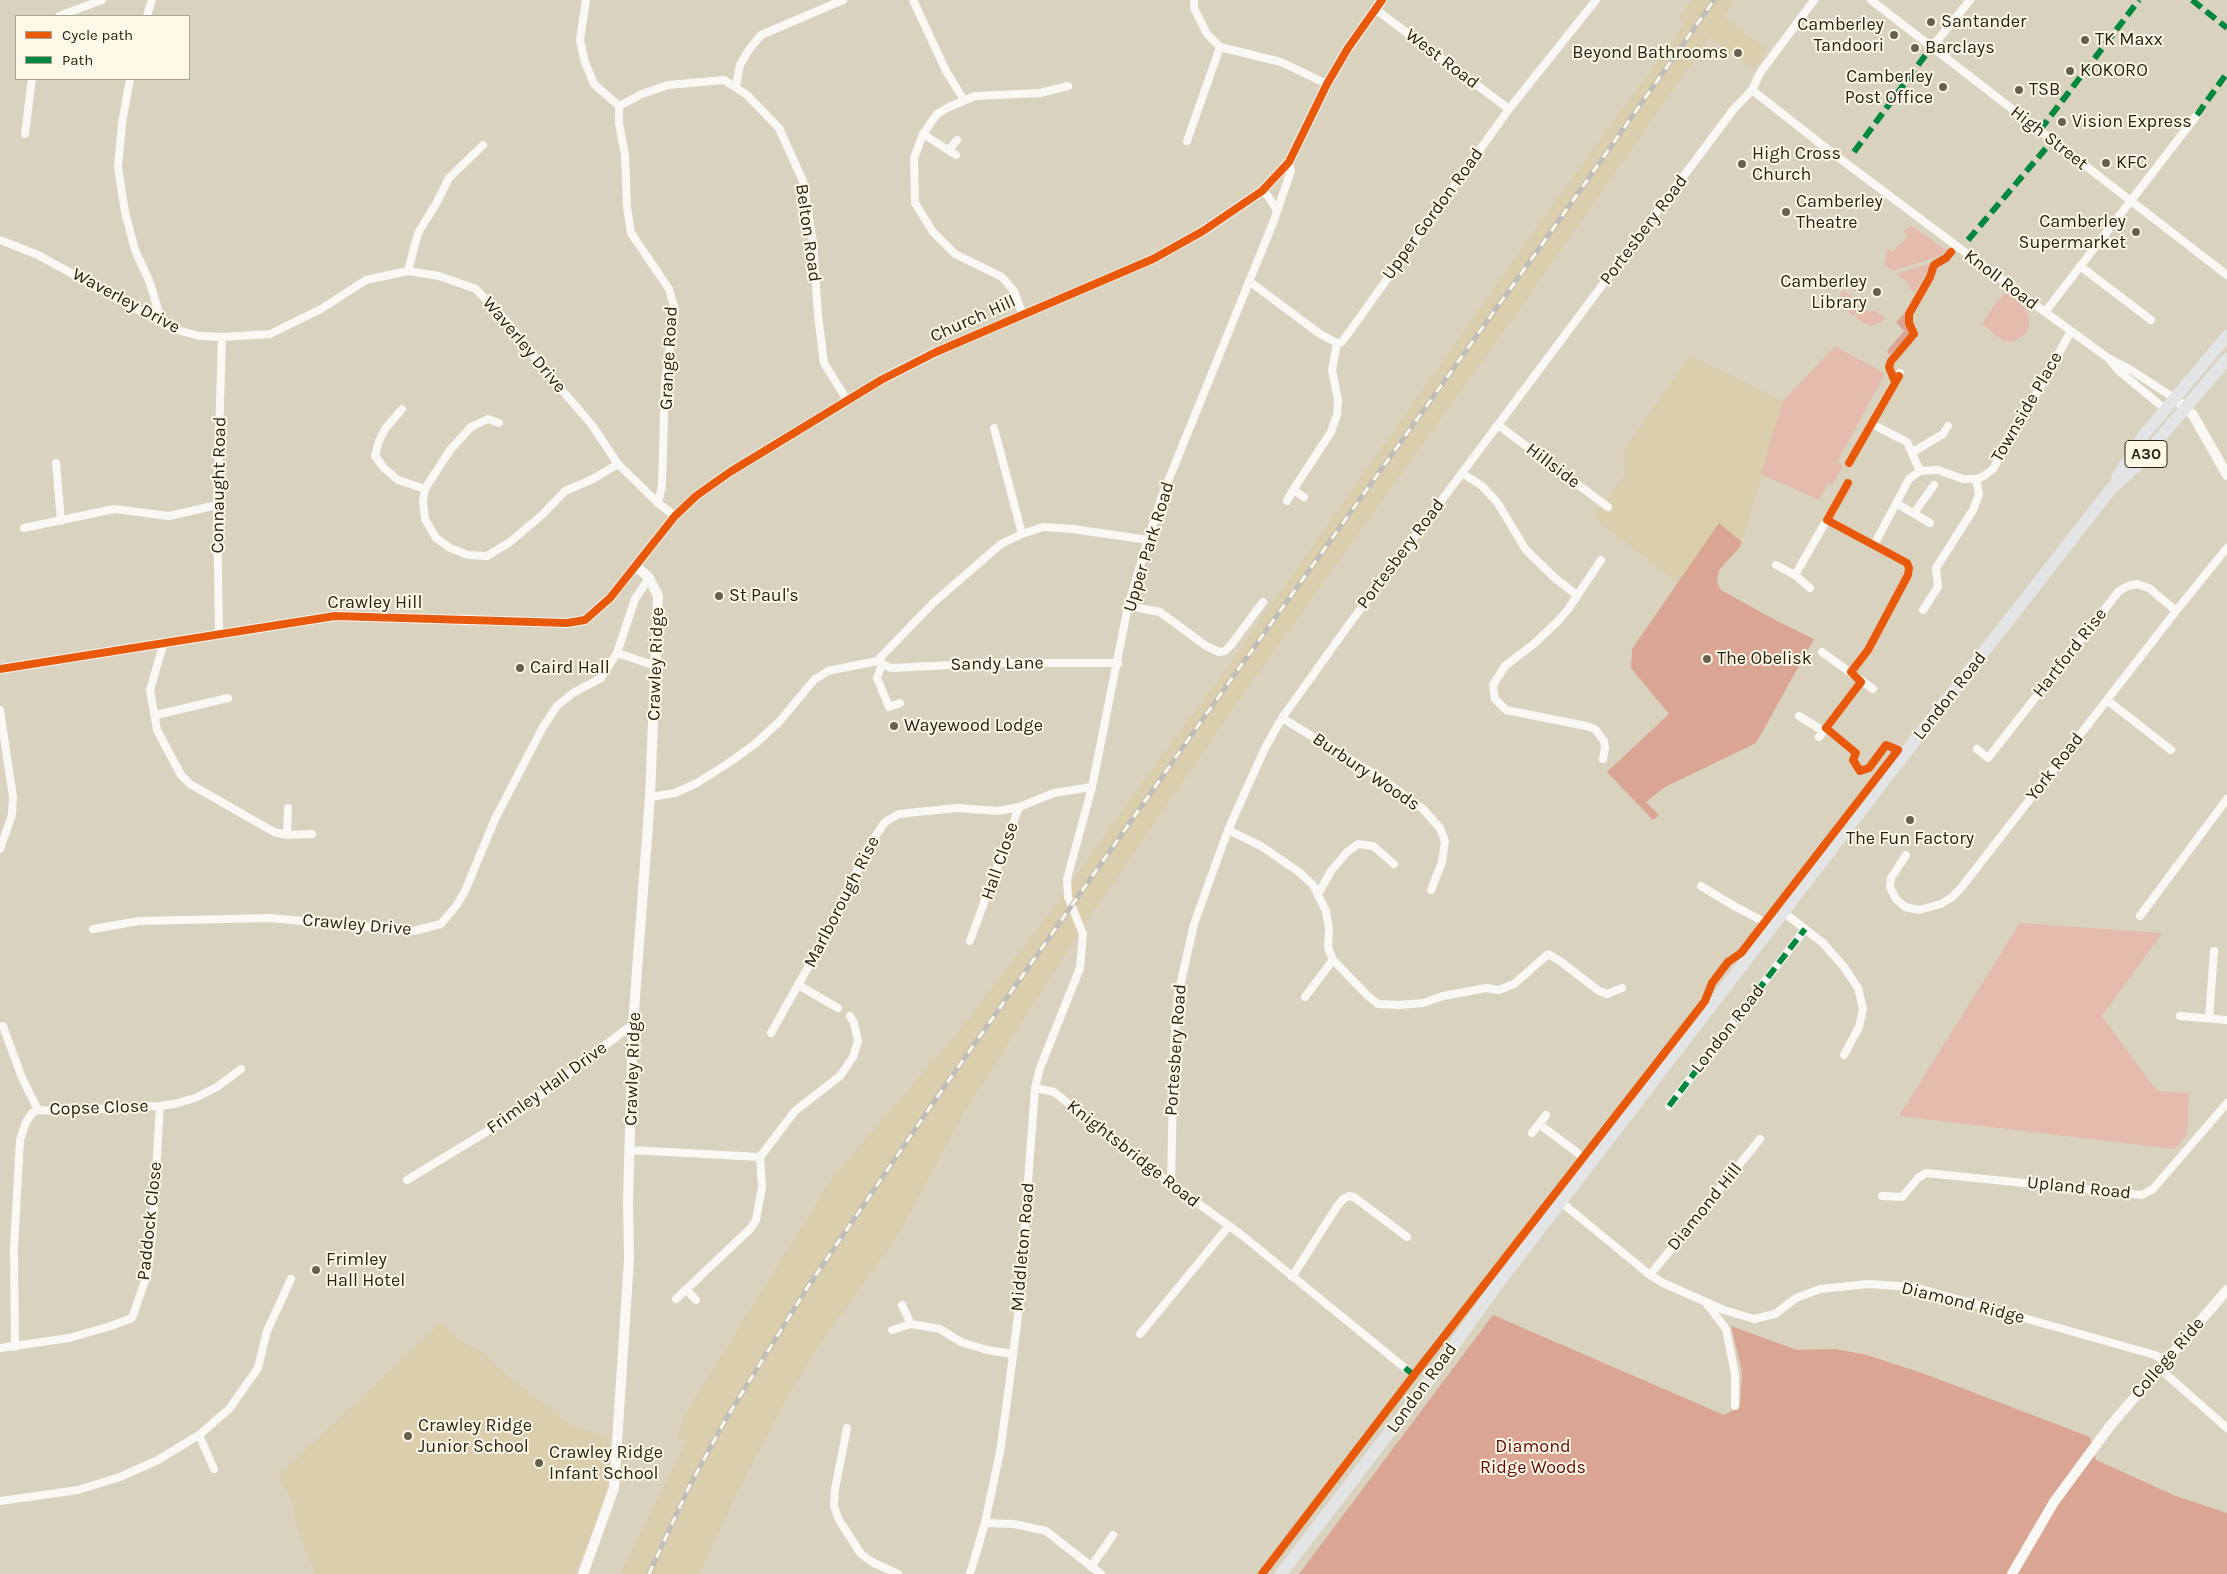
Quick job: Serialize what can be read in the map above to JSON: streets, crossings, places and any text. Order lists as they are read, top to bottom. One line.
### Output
{"streets":{"main road":["A30","London Road"],"street":["West Road","High Street","Upper Gordon Road","Portesbery Road","Belton Road","Knoll Road","Waverley Drive","Church Hill","Grange Road","Townside Place","Hillside","Connaught Road","Upper Park Road","Crawley Hill","Hartford Rise","Crawley Ridge","Sandy Lane","York Road","Burbury Woods","Hall Close","Marlborough Rise","Crawley Drive","Frimley Hall Drive","Copse Close","Knightsbridge Road","Upland Road","Diamond Hill","Paddock Close","Middleton Road","Diamond Ridge","College Ride"]},"crossings":[["West Road","Upper Gordon Road"],["West Road","Upper Park Road"],["Portesbery Road","Knoll Road"],["Portesbery Road","Hillside"],["Portesbery Road","Burbury Woods"],["Portesbery Road","Knightsbridge Road"],["Belton Road","Church Hill"],["Knoll Road","Townside Place"],["Knoll Road","London Road"],["Waverley Drive","Church Hill"],["Waverley Drive","Grange Road"],["Waverley Drive","Connaught Road"],["Waverley Drive","Crawley Hill"],["Church Hill","Upper Park Road"],["Church Hill","Crawley Hill"],["Connaught Road","Crawley Hill"],["Upper Park Road","Sandy Lane"],["Upper Park Road","Marlborough Rise"],["Upper Park Road","Middleton Road"],["Crawley Hill","Crawley Ridge"],["Hartford Rise","York Road"],["Crawley Ridge","Sandy Lane"],["Crawley Ridge","Crawley Drive"],["Crawley Ridge","Frimley Hall Drive"],["London Road","Diamond Ridge"],["Hall Close","Marlborough Rise"],["Copse Close","Paddock Close"],["Knightsbridge Road","Middleton Road"],["Diamond Hill","Diamond Ridge"],["Diamond Ridge","College Ride"]],"parks":["Diamond Ridge Woods"],"places":["Santander","Camberley Tandoori","TK Maxx","Barclays","Beyond Bathrooms","KOKORO","Camberley Post Office","TSB","Vision Express","KFC","High Cross Church","Camberley Theatre","Camberley Supermarket","Camberley Library","St Paul's","The Obelisk","Caird Hall","Wayewood Lodge","The Fun Factory","Frimley Hall Hotel","Crawley Ridge Junior School","Crawley Ridge Infant School"],"legend":["Cycle path","Path"]}
